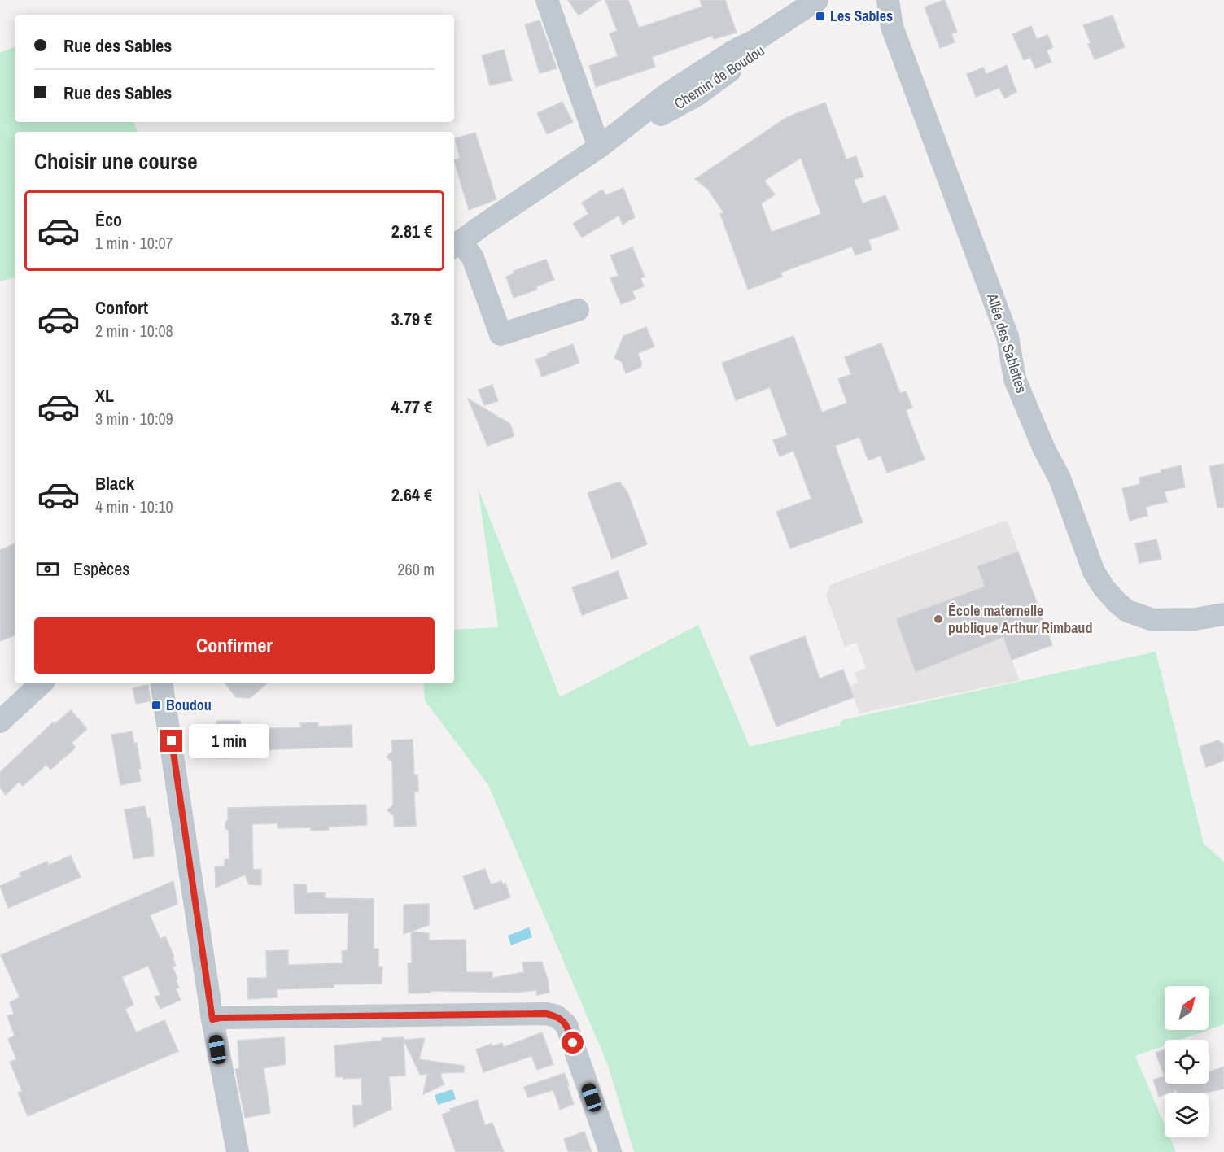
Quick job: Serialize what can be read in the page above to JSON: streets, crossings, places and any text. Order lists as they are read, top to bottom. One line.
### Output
{"streets":{"street":["Chemin de Boudou","Allée des Sablettes"]},"places":{"transit":["Les Sables","Boudou"],"other":["École maternelle publique Arthur Rimbaud"]},"north":"top right","page":{"banner":["Rue des Sables","Rue des Sables"],"heading":"Choisir une course","list":[{"name":"Éco","note":"1 min · 10:07","value":"2.81 €"},{"name":"Confort","note":"2 min · 10:08","value":"3.79 €"},{"name":"XL","note":"3 min · 10:09","value":"4.77 €"},{"name":"Black","note":"4 min · 10:10","value":"2.64 €"}],"pay":["Espèces","260 m"],"buttons":"Confirmer","bubble":"1 min"}}
